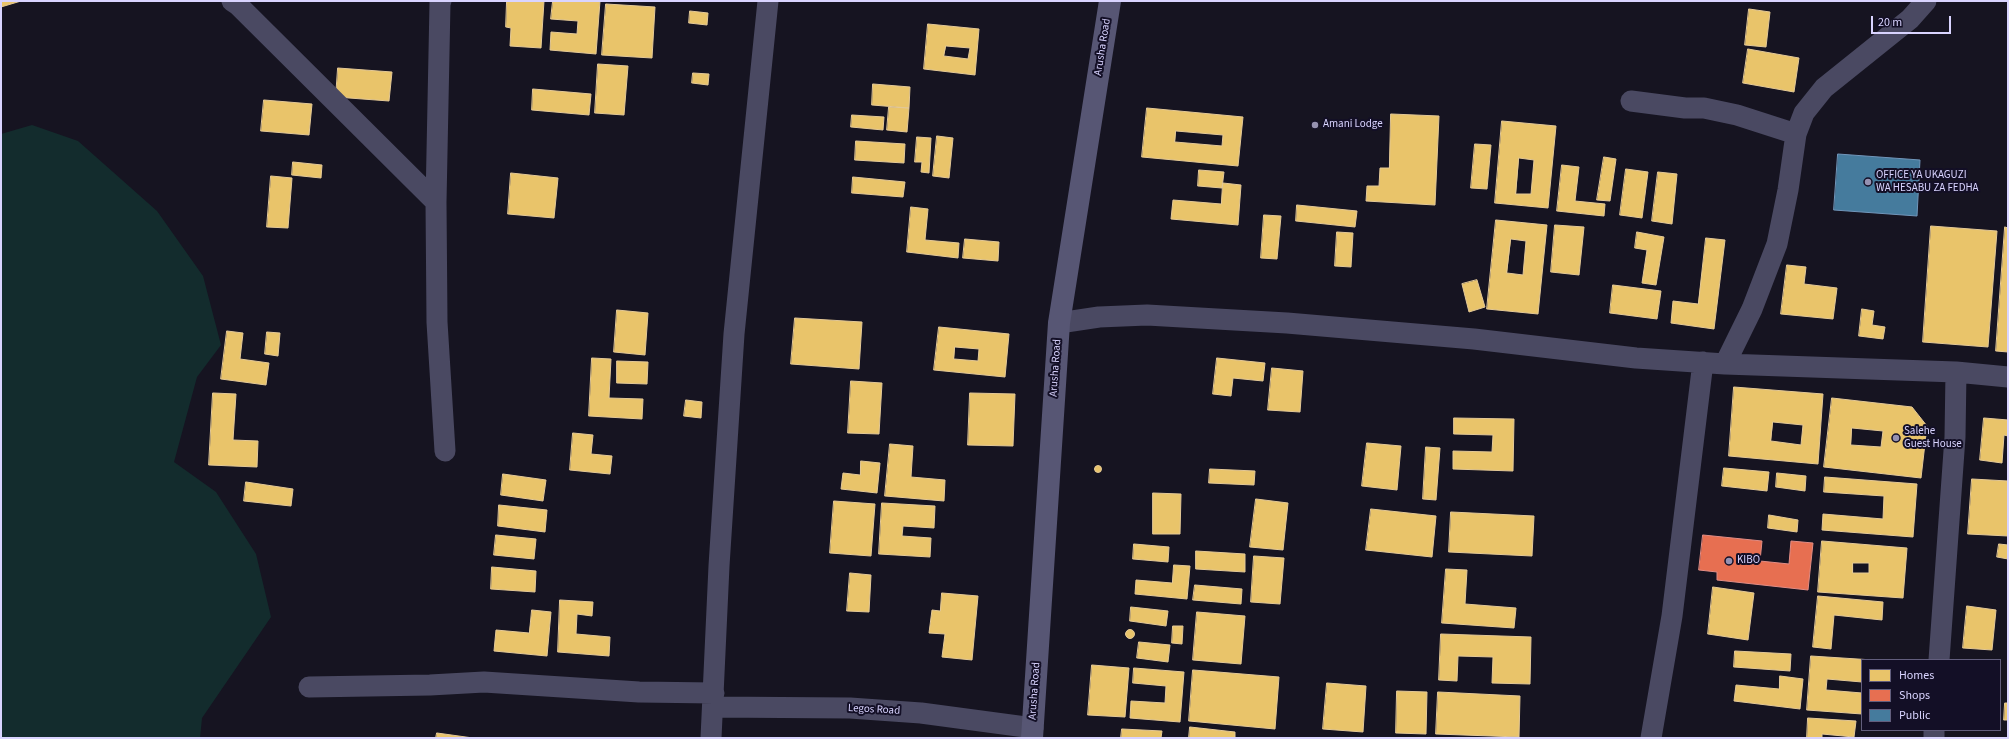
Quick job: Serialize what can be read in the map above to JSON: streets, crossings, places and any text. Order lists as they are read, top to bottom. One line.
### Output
{"streets":{"main road":["Arusha Road"],"street":["Legos Road"]},"crossings":[["Arusha Road","Legos Road"]],"places":["Amani Lodge","OFFICE YA UKAGUZI WA HESABU ZA FEDHA","Salehe Guest House","KIBO"],"legend":["Homes","Shops","Public"],"scale_bar":"20 m"}
